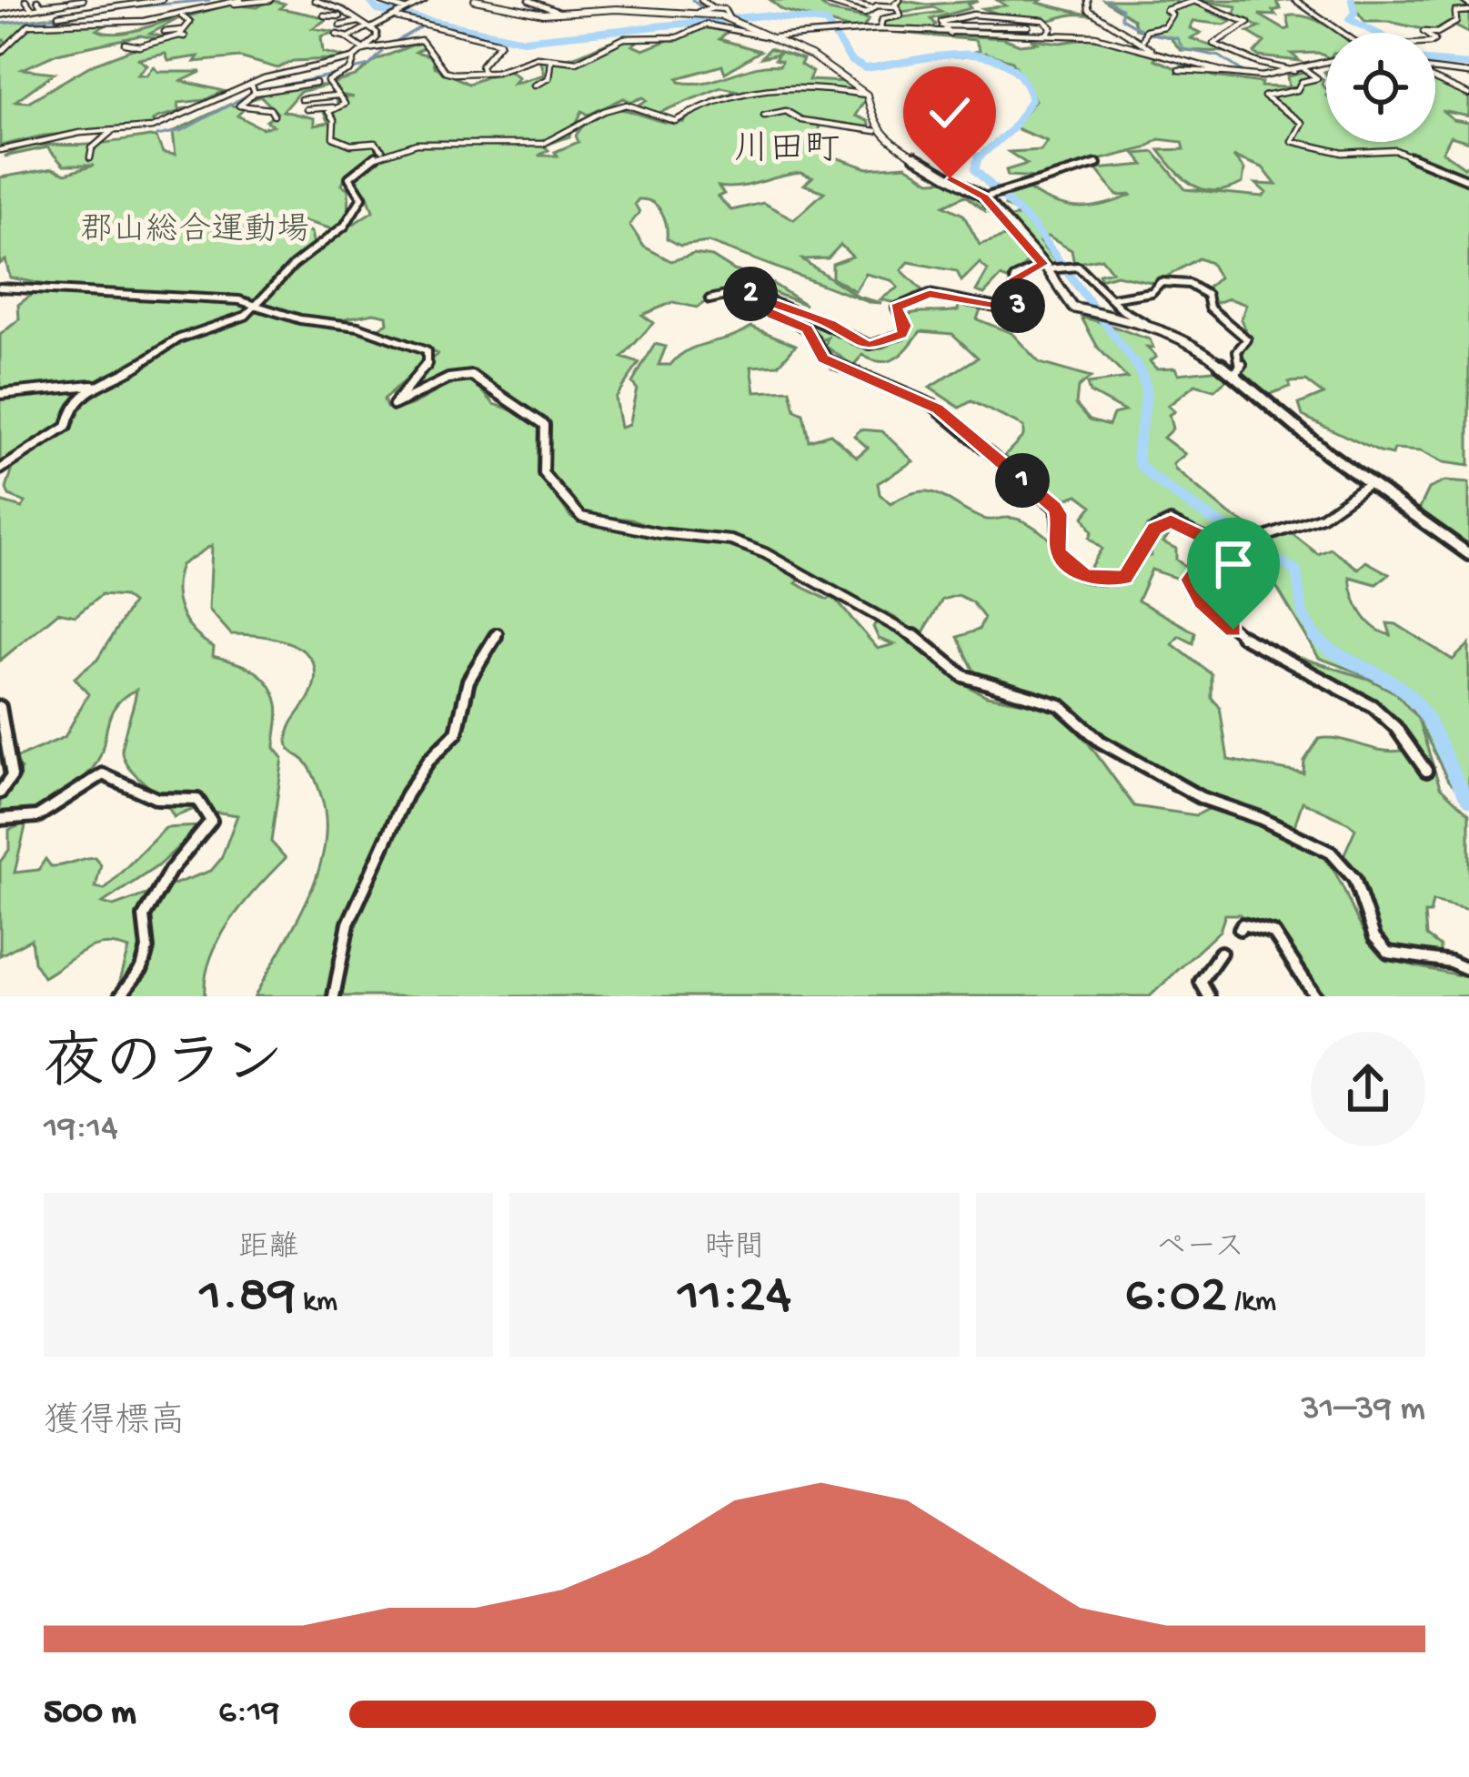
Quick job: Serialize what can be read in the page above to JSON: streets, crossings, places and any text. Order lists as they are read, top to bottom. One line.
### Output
{"districts":["川田町"],"parks":["郡山総合運動場"],"page":{"pins":["2","3","1"],"heading":["夜のラン","19:14"],"stats":[["距離","1.89 km"],["時間","11:24"],["ペース","6:02 /km"]],"chart":["獲得標高","31–39 m"],"list":[{"name":"500 m","note":"6:19"}]}}
